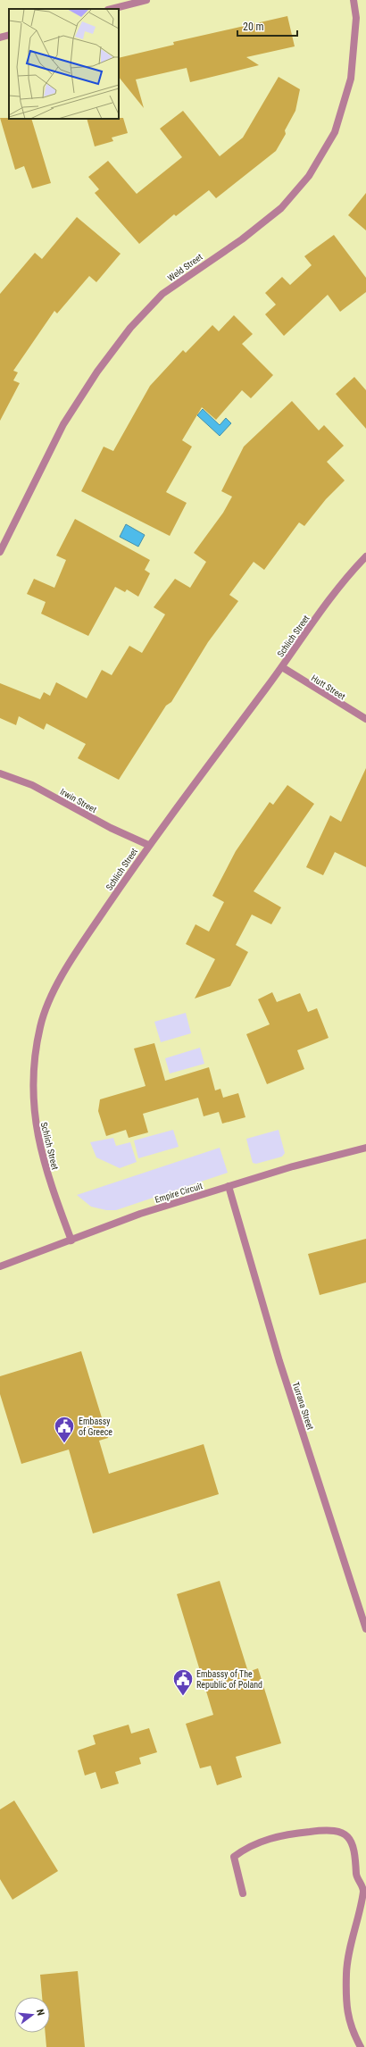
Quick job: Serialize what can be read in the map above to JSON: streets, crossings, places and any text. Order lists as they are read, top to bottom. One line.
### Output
{"streets":{"street":["Weld Street","Schlich Street","Hutt Street","Irwin Street","Empire Circuit","Turrana Street"]},"crossings":[["Schlich Street","Hutt Street"],["Schlich Street","Irwin Street"],["Schlich Street","Empire Circuit"],["Empire Circuit","Turrana Street"]],"places":{"public building":["Embassy of Greece","Embassy of The Republic of Poland"]},"scale_bar":"20 m","north":"right"}
